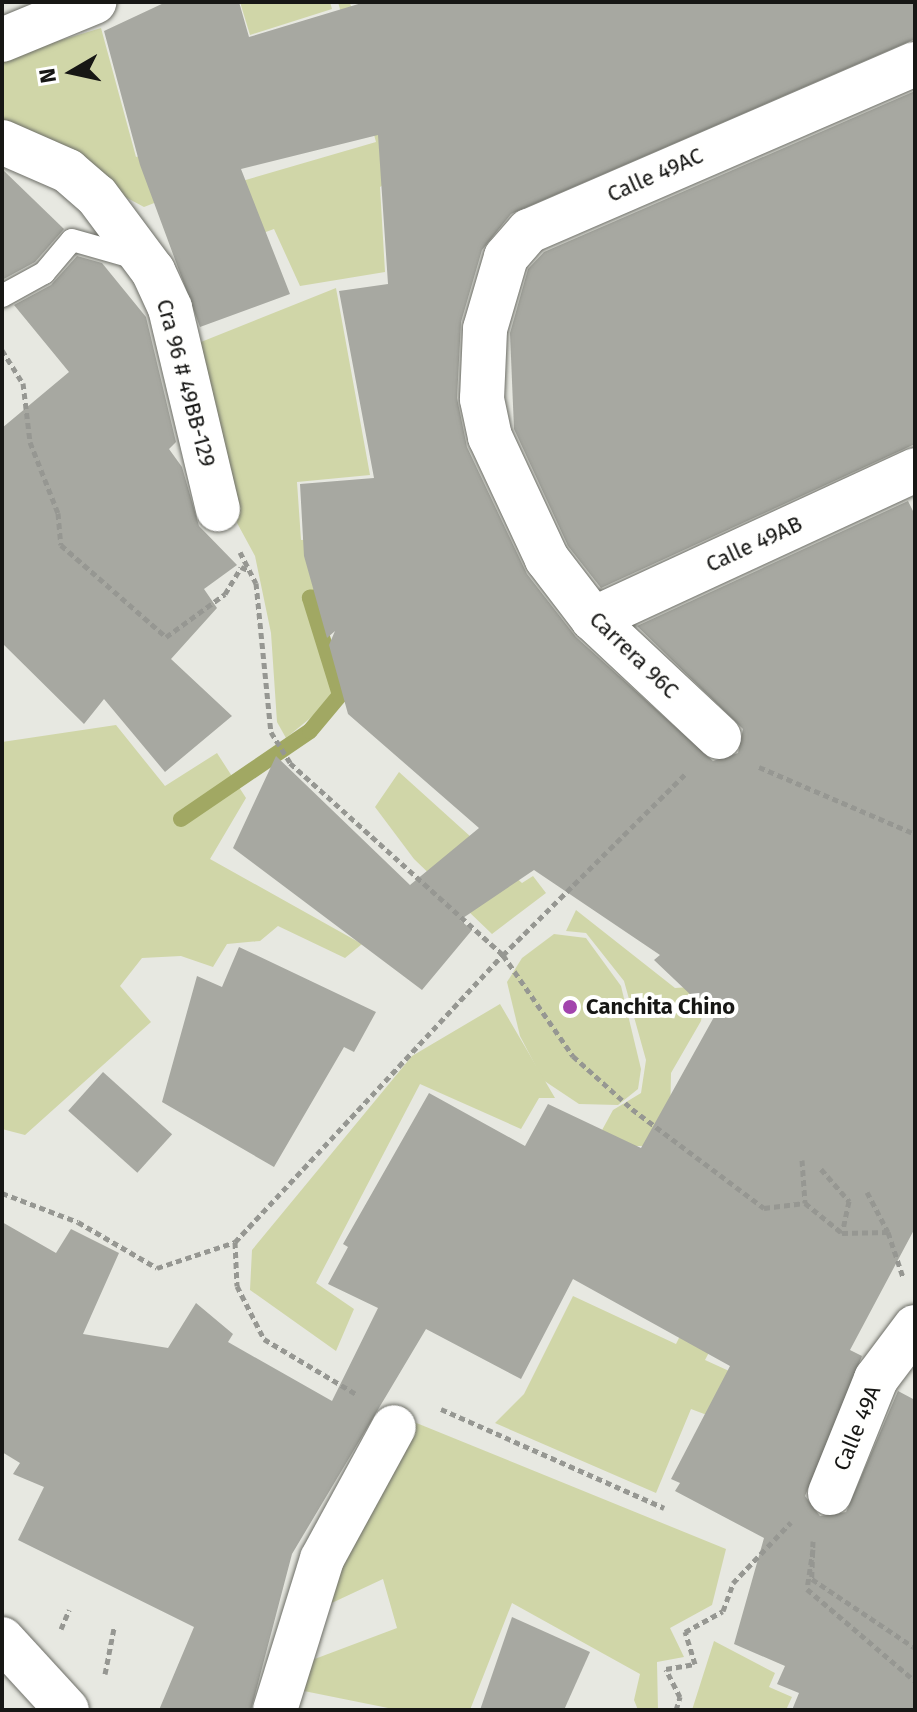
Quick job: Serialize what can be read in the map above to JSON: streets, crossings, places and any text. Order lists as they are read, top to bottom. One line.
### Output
{"streets":{"street":["Calle 49AC","Cra 96 # 49BB-129","Calle 49AB","Carrera 96C","Calle 49A"]},"crossings":[["Calle 49AC","Carrera 96C"],["Calle 49AB","Carrera 96C"]],"places":["Canchita Chino"],"north":"left"}
